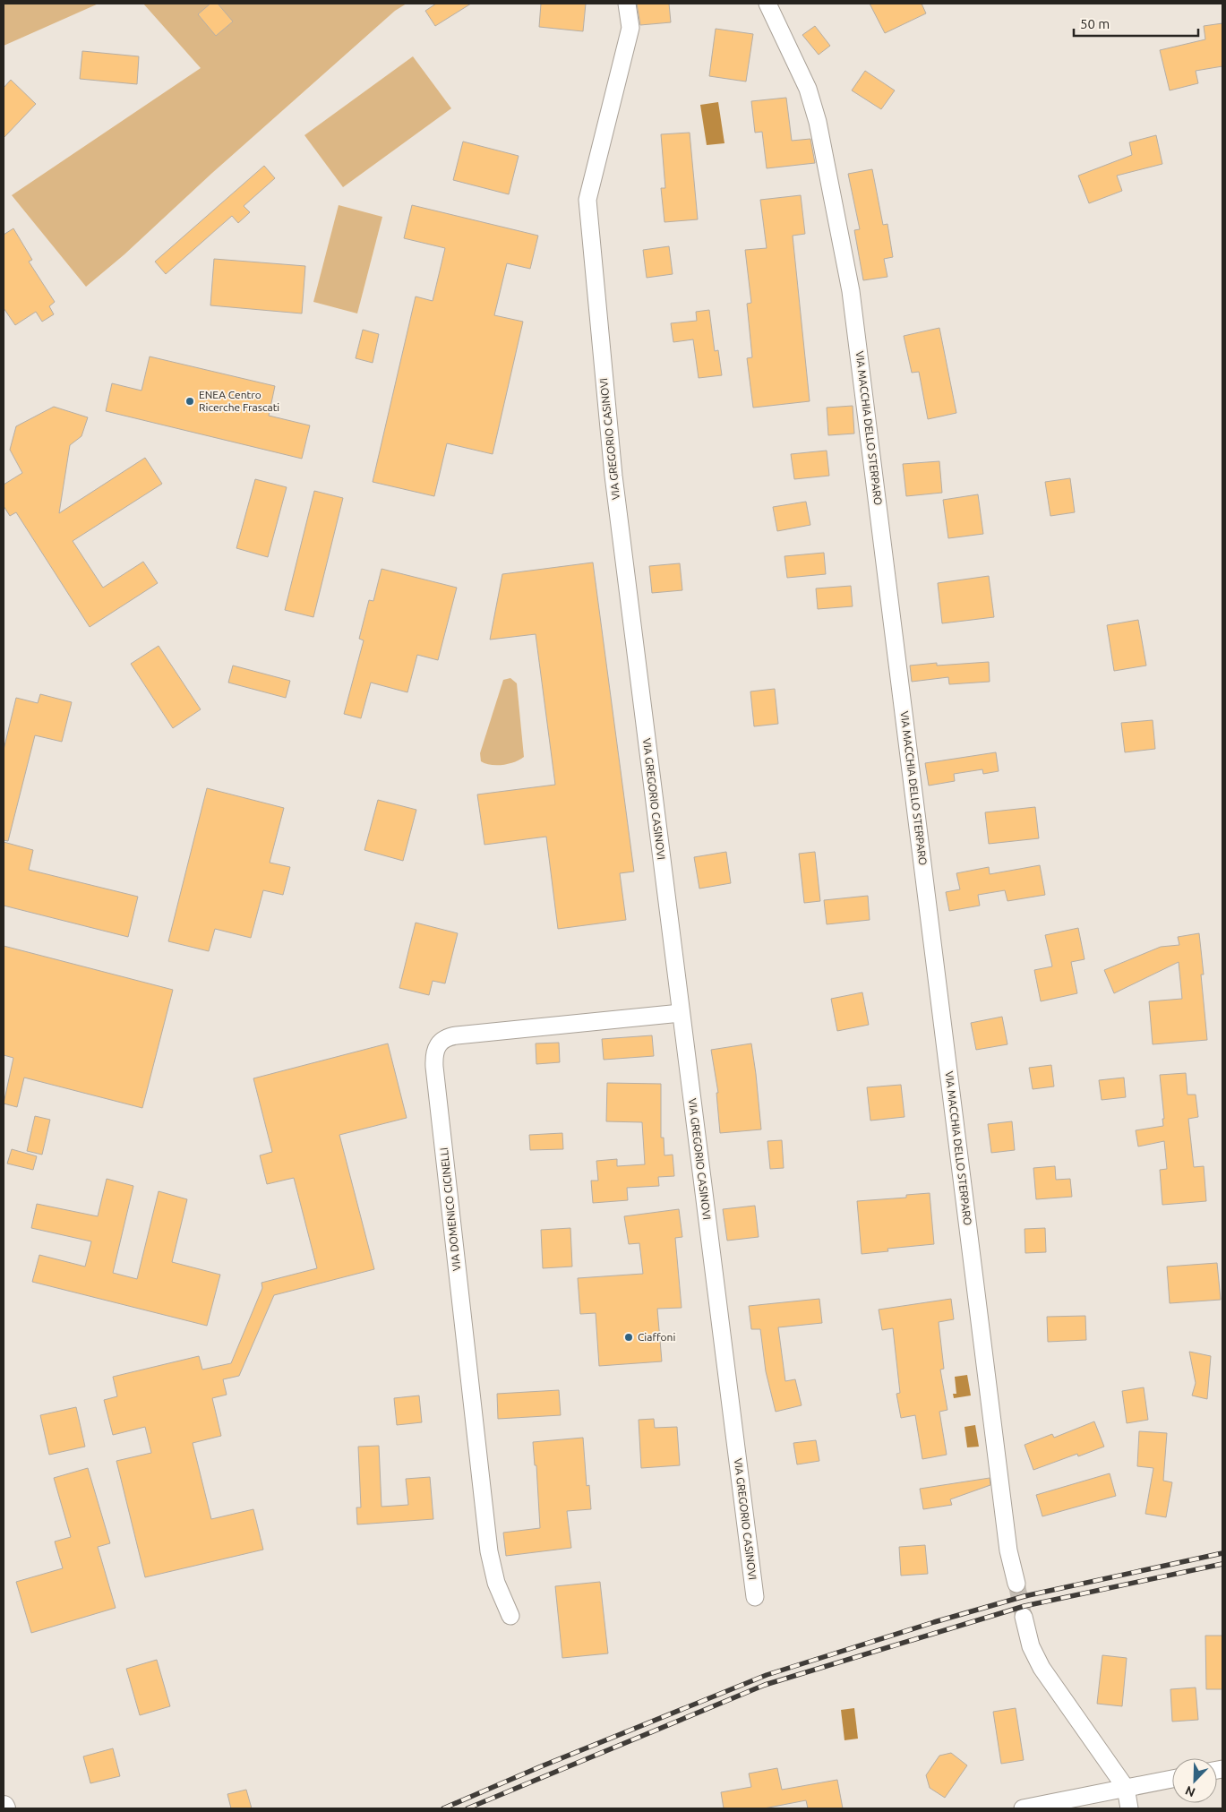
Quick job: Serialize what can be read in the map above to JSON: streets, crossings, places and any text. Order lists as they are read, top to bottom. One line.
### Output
{"streets":{"street":["VIA MACCHIA DELLO STERPARO","VIA GREGORIO CASINOVI","VIA DOMENICO CICINELLI"]},"crossings":[["VIA GREGORIO CASINOVI","VIA DOMENICO CICINELLI"]],"places":["ENEA Centro Ricerche Frascati","Ciaffoni"],"scale_bar":"50 m","north":"bottom left"}
